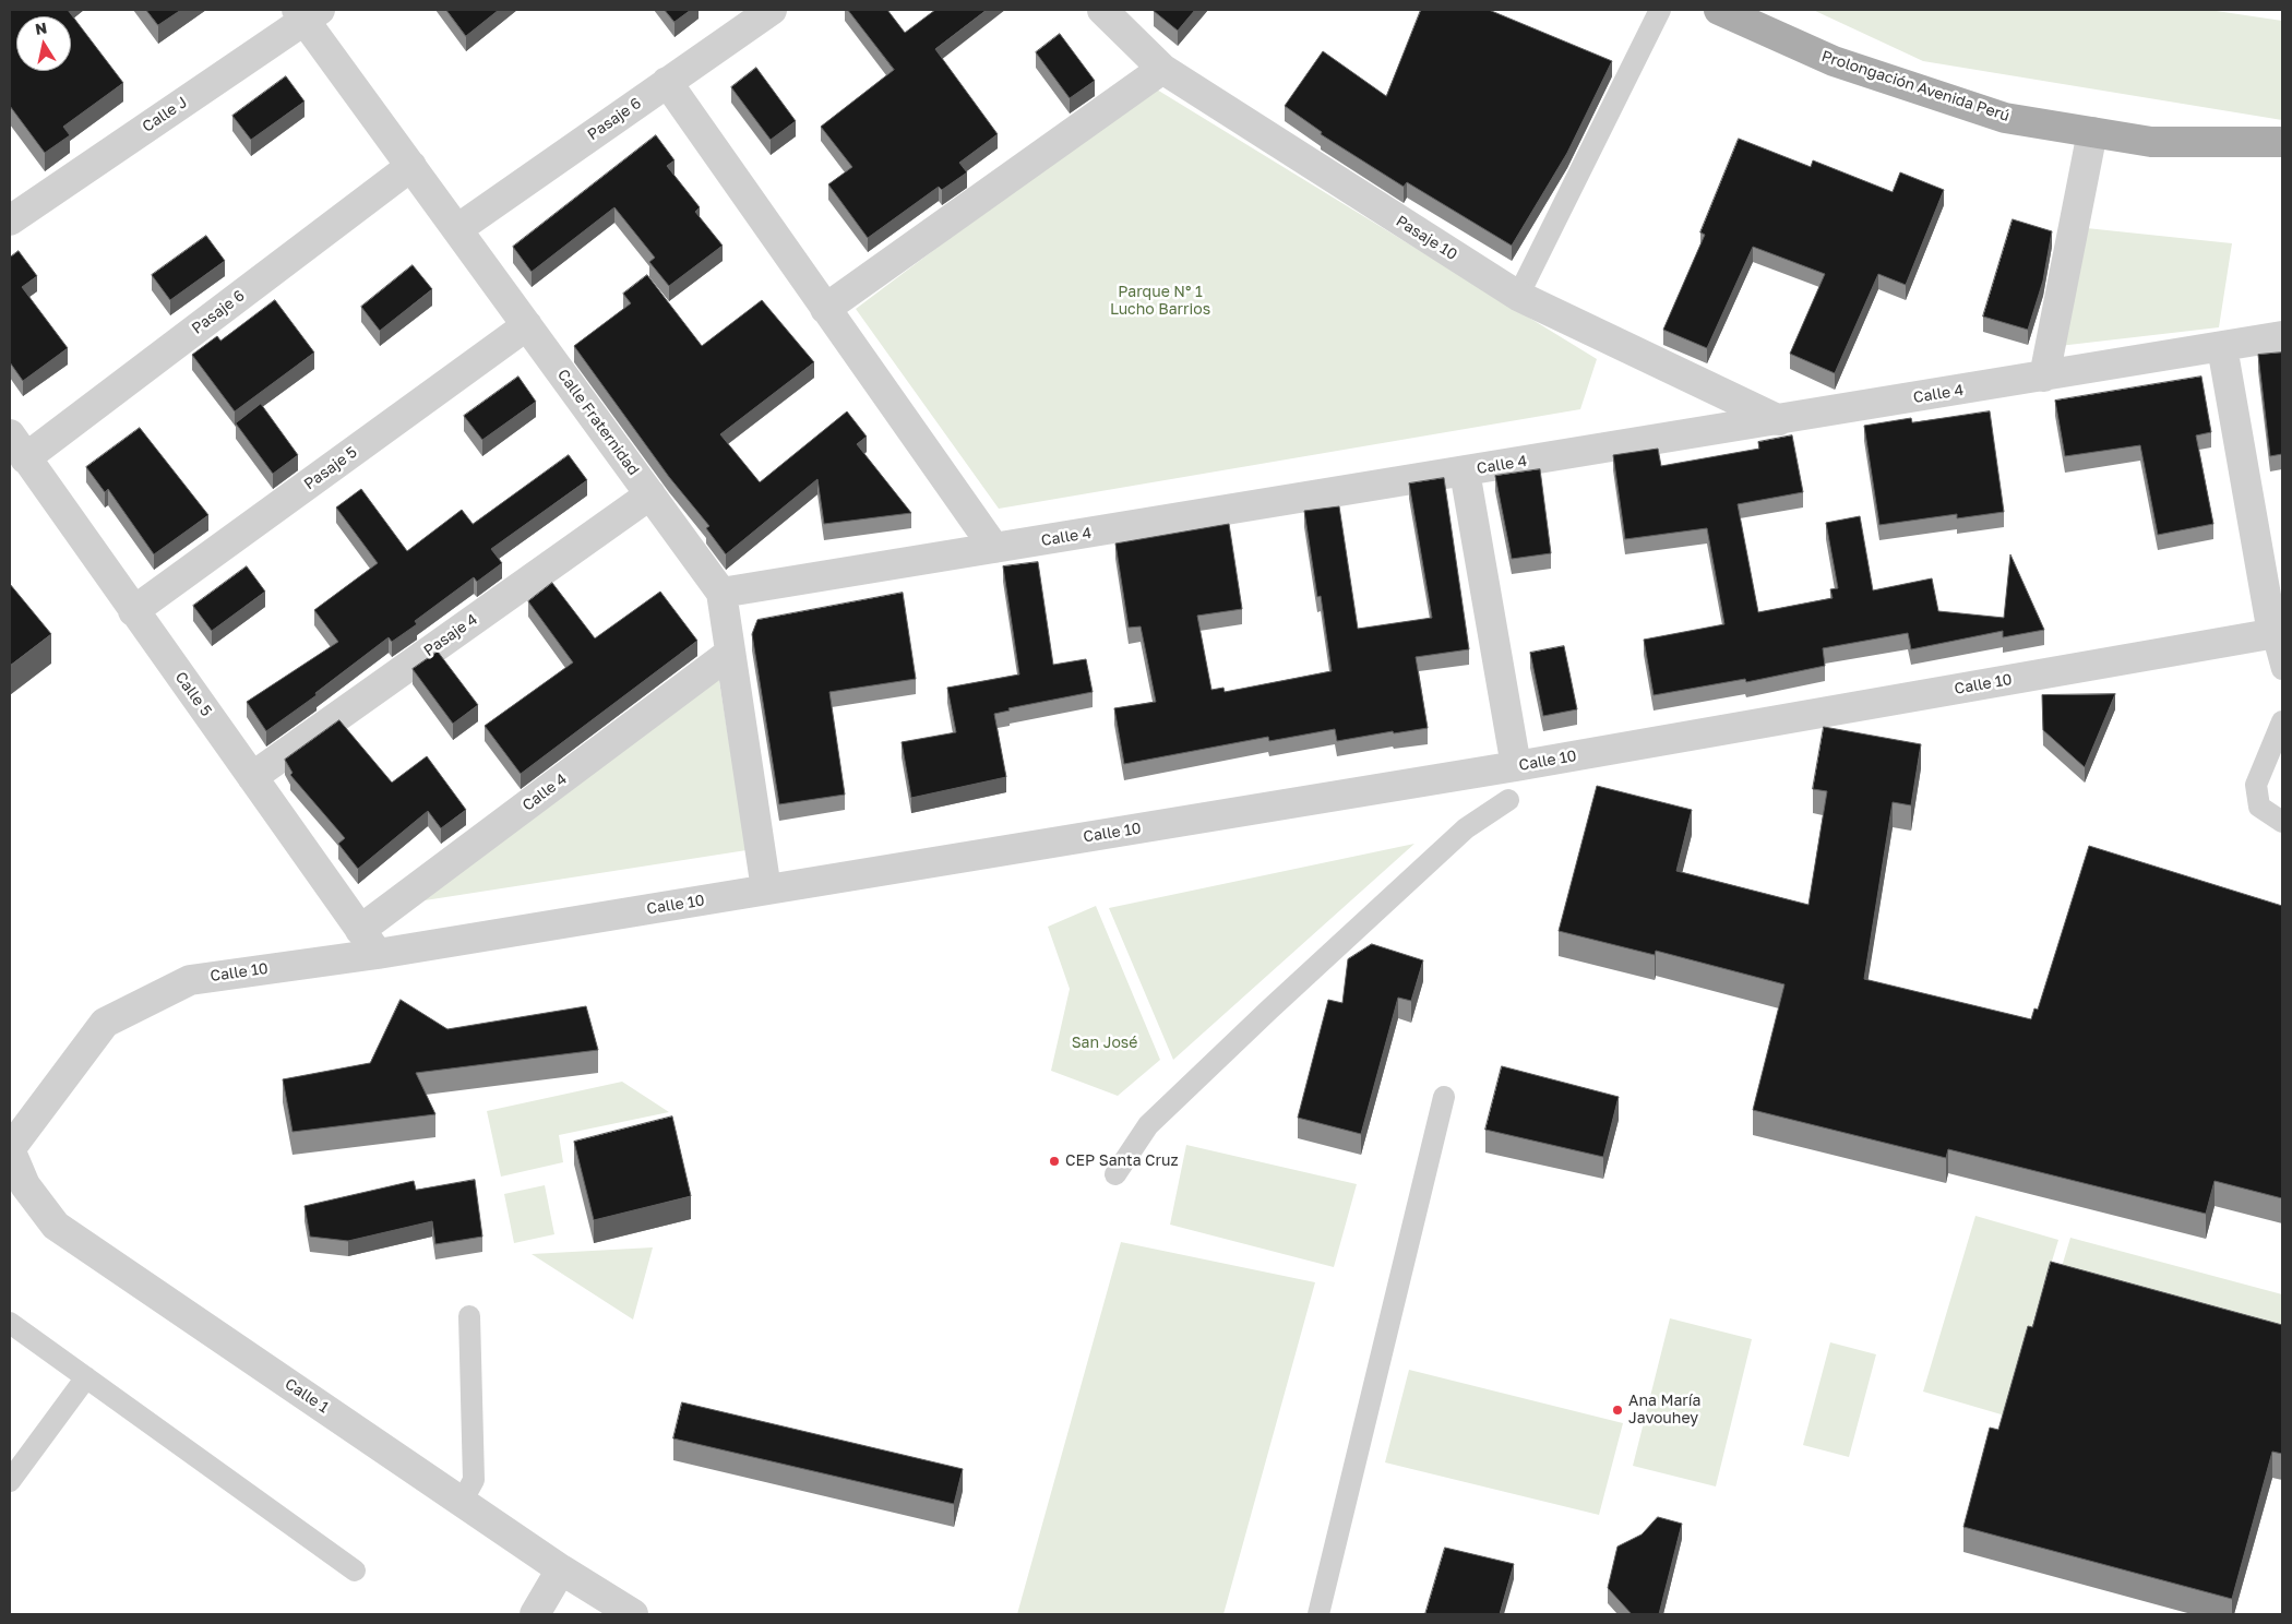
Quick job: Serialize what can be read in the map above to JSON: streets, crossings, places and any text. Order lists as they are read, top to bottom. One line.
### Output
{"streets":{"main road":["Prolongación Avenida Perú"],"street":["Calle J","Pasaje 6","Pasaje 10","Calle 4","Calle Fraternidad","Pasaje 5","Pasaje 4","Calle 10","Calle 5","Calle 1"]},"crossings":[["Calle J","Calle Fraternidad"],["Pasaje 6","Calle Fraternidad"],["Pasaje 6","Calle 5"],["Pasaje 10","Calle 4"],["Calle 4","Calle Fraternidad"],["Calle 4","Calle 5"],["Calle Fraternidad","Pasaje 5"],["Calle Fraternidad","Pasaje 4"],["Calle Fraternidad","Calle 10"],["Pasaje 5","Calle 5"],["Pasaje 4","Calle 5"],["Calle 10","Calle 5"],["Calle 10","Calle 1"]],"parks":["Parque N° 1 Lucho Barrios","San José"],"places":["CEP Santa Cruz","Ana María Javouhey"],"north":"top"}
